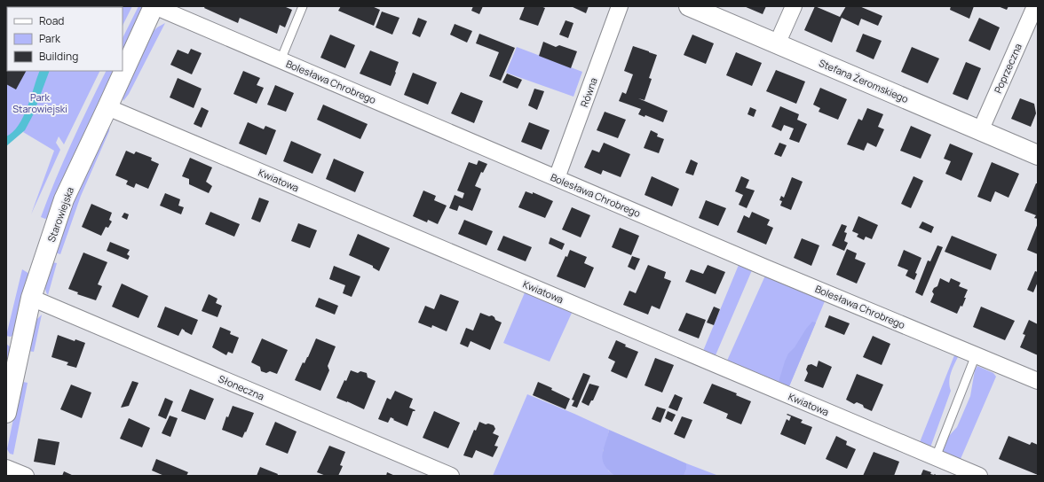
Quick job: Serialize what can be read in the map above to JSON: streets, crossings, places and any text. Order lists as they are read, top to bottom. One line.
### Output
{"streets":{"main road":["Stefana Żeromskiego","Starowiejska"],"street":["Poprzeczna","Bolesława Chrobrego","Równa","Kwiatowa","Słoneczna"]},"crossings":[["Poprzeczna","Stefana Żeromskiego"],["Bolesława Chrobrego","Równa"],["Bolesława Chrobrego","Starowiejska"],["Kwiatowa","Starowiejska"],["Starowiejska","Słoneczna"]],"parks":["Park Starowiejski"],"legend":["Road","Park","Building"]}
